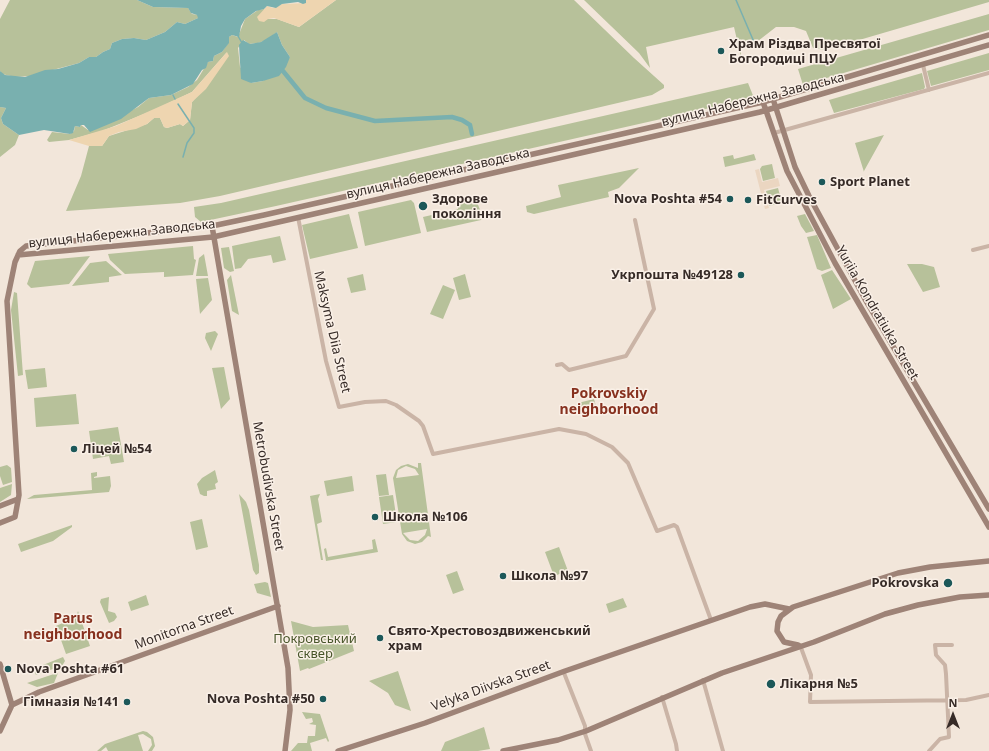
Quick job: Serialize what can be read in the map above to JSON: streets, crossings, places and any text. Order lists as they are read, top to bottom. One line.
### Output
{"streets":{"main road":["вулиця Набережна Заводська","Yuriia Kondratiuka Street","Metrobudivska Street","Monitorna Street","Velyka Diivska Street"],"street":["Maksyma Diia Street"]},"crossings":[["вулиця Набережна Заводська","Yuriia Kondratiuka Street"],["вулиця Набережна Заводська","Maksyma Diia Street"],["вулиця Набережна Заводська","Metrobudivska Street"],["Maksyma Diia Street","Velyka Diivska Street"],["Metrobudivska Street","Monitorna Street"]],"districts":["Pokrovskiy neighborhood","Parus neighborhood"],"parks":["Покровський сквер"],"places":["Храм Різдва Пресвятої Богородиці ПЦУ","Sport Planet","Nova Poshta #54","FitCurves","Здорове покоління","Укрпошта №49128","Ліцей №54","Школа №106","Школа №97","Pokrovska","Свято-Хрестовоздвиженський храм","Nova Poshta #61","Лікарня №5","Nova Poshta #50","Гімназія №141"],"north":"top"}
